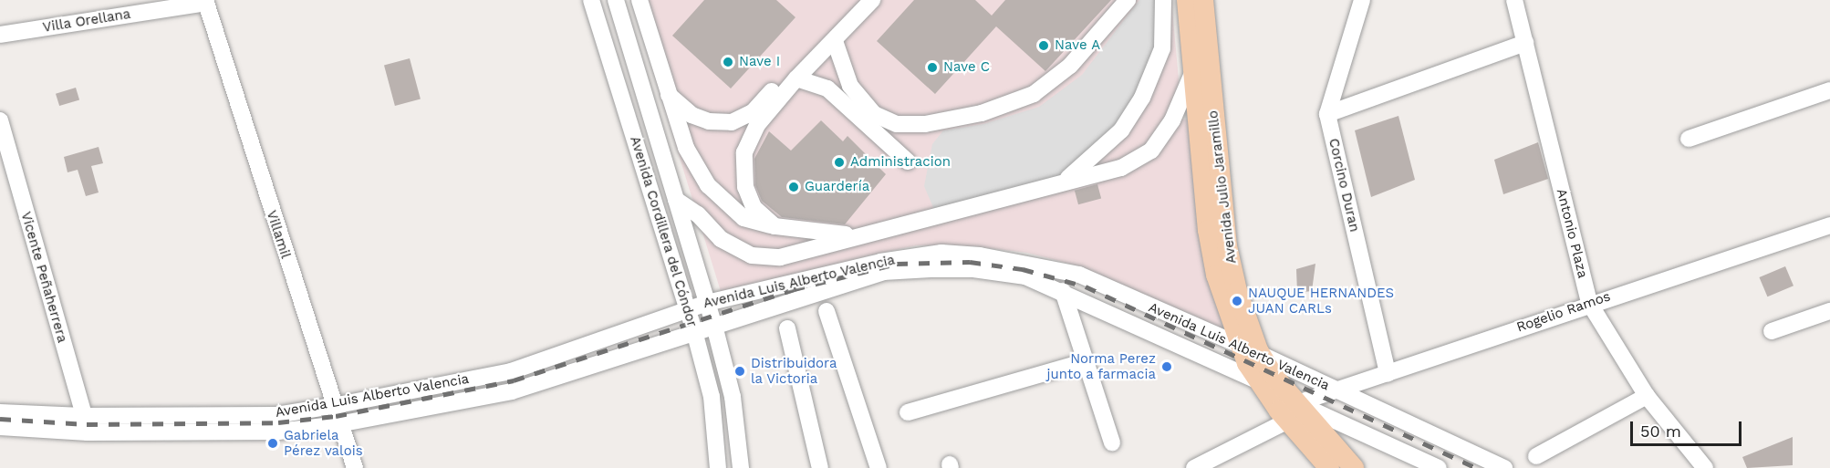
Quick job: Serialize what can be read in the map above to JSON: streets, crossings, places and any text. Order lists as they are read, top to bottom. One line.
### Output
{"streets":{"main road":["Avenida Julio Jaramillo"],"street":["Villa Orellana","Corcino Duran","Avenida Cordillera del Cóndor","Antonio Plaza","Villamil","Vicente Peñaherrera","Avenida Luis Alberto Valencia","Rogelio Ramos"]},"crossings":[["Villa Orellana","Villamil"],["Corcino Duran","Rogelio Ramos"],["Avenida Julio Jaramillo","Avenida Luis Alberto Valencia"],["Avenida Julio Jaramillo","Rogelio Ramos"],["Avenida Cordillera del Cóndor","Avenida Luis Alberto Valencia"],["Antonio Plaza","Rogelio Ramos"],["Villamil","Avenida Luis Alberto Valencia"],["Vicente Peñaherrera","Avenida Luis Alberto Valencia"],["Avenida Luis Alberto Valencia","Rogelio Ramos"]],"places":["Nave A","Nave I","Nave C","Administracion","Guardería","NAUQUE HERNANDES JUAN CARLs","Norma Perez junto a farmacia","Distribuidora la Victoria","Gabriela Pérez valois"],"scale_bar":"50 m"}
